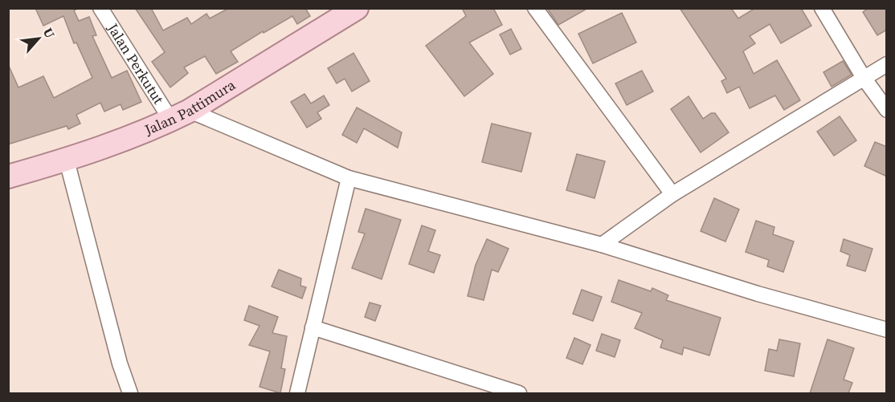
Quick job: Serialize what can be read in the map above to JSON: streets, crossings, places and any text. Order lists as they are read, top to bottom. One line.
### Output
{"streets":{"main road":["Jalan Pattimura"],"street":["Jalan Perkutut"]},"crossings":[["Jalan Perkutut","Jalan Pattimura"]],"north":"top right"}
